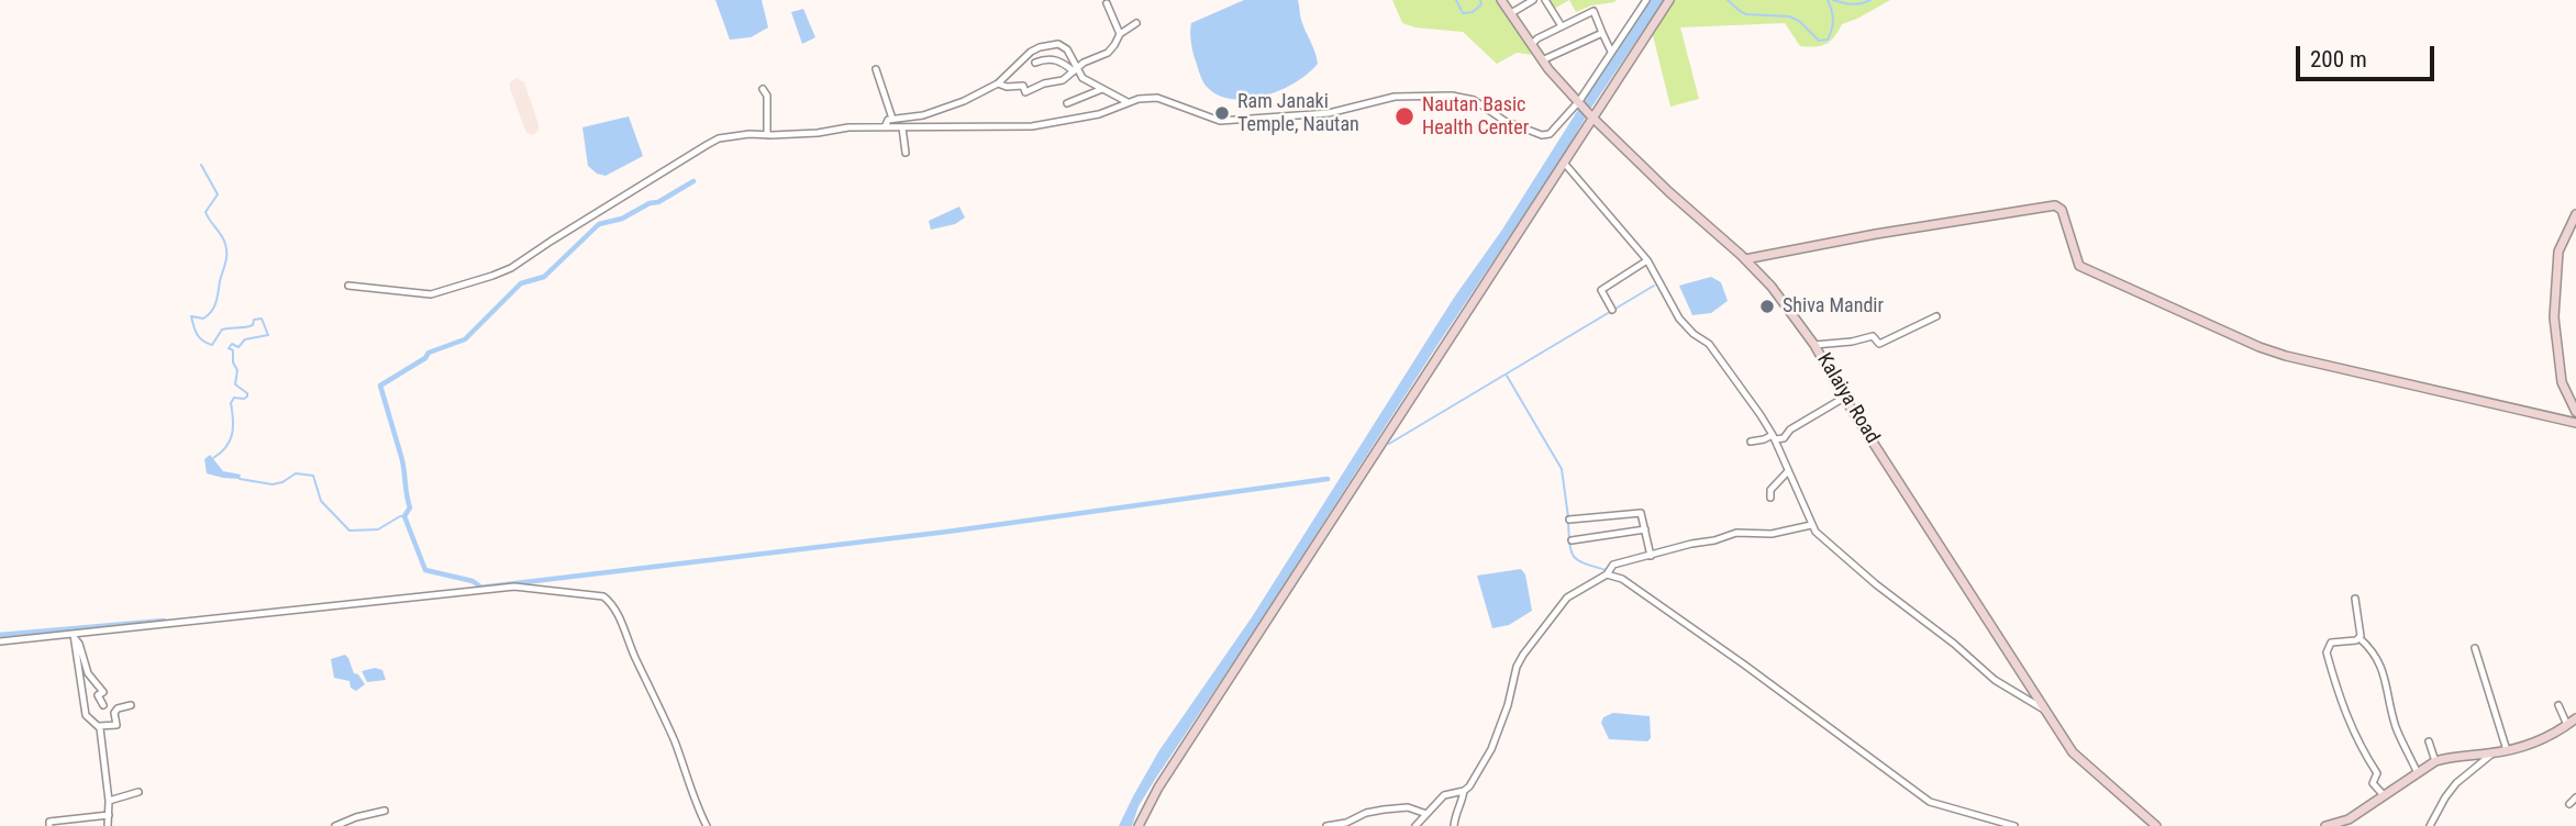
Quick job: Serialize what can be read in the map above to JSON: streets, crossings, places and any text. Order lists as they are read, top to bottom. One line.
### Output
{"streets":{"main road":["Kalaiya Road"]},"places":["Ram Janaki Temple, Nautan","Nautan Basic Health Center","Shiva Mandir"],"scale_bar":"200 m"}
